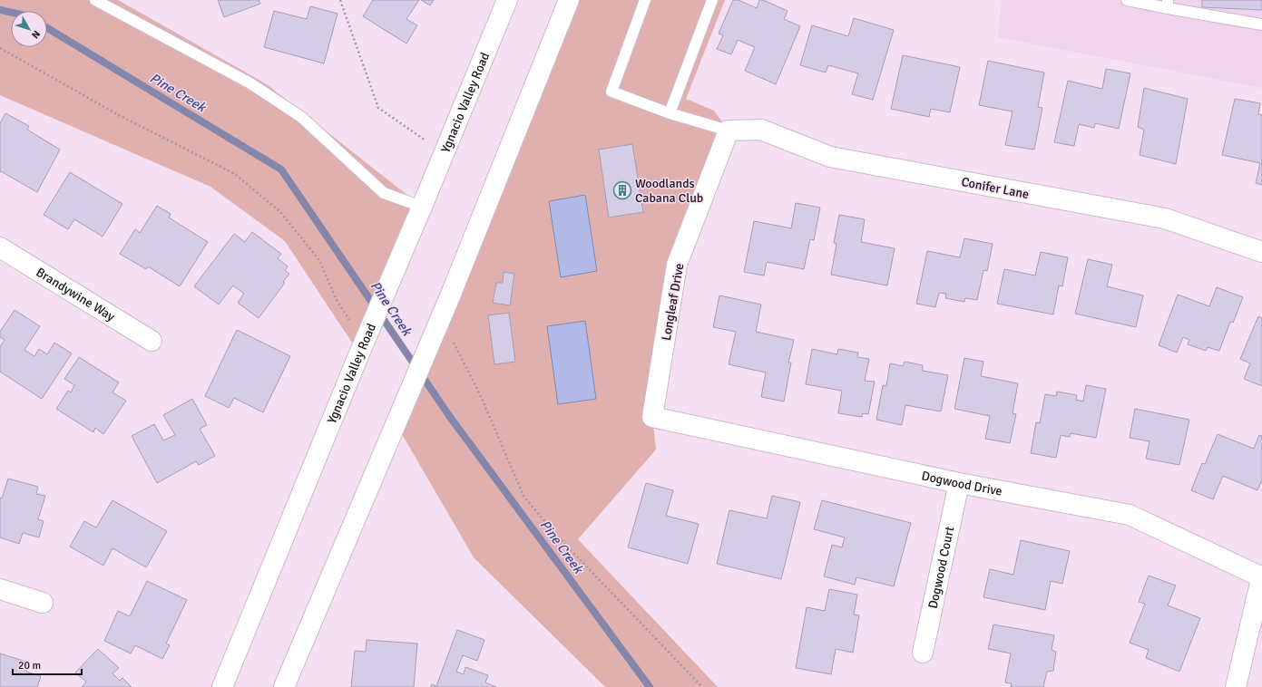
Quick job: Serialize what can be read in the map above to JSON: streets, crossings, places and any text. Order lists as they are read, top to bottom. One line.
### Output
{"streets":{"main road":["Ygnacio Valley Road","Conifer Lane","Brandywine Way","Longleaf Drive","Dogwood Drive","Dogwood Court"]},"crossings":[["Conifer Lane","Longleaf Drive"],["Longleaf Drive","Dogwood Drive"],["Dogwood Drive","Dogwood Court"]],"water":["Pine Creek"],"places":{"building":["Woodlands Cabana Club"]},"scale_bar":"20 m","north":"bottom right"}
